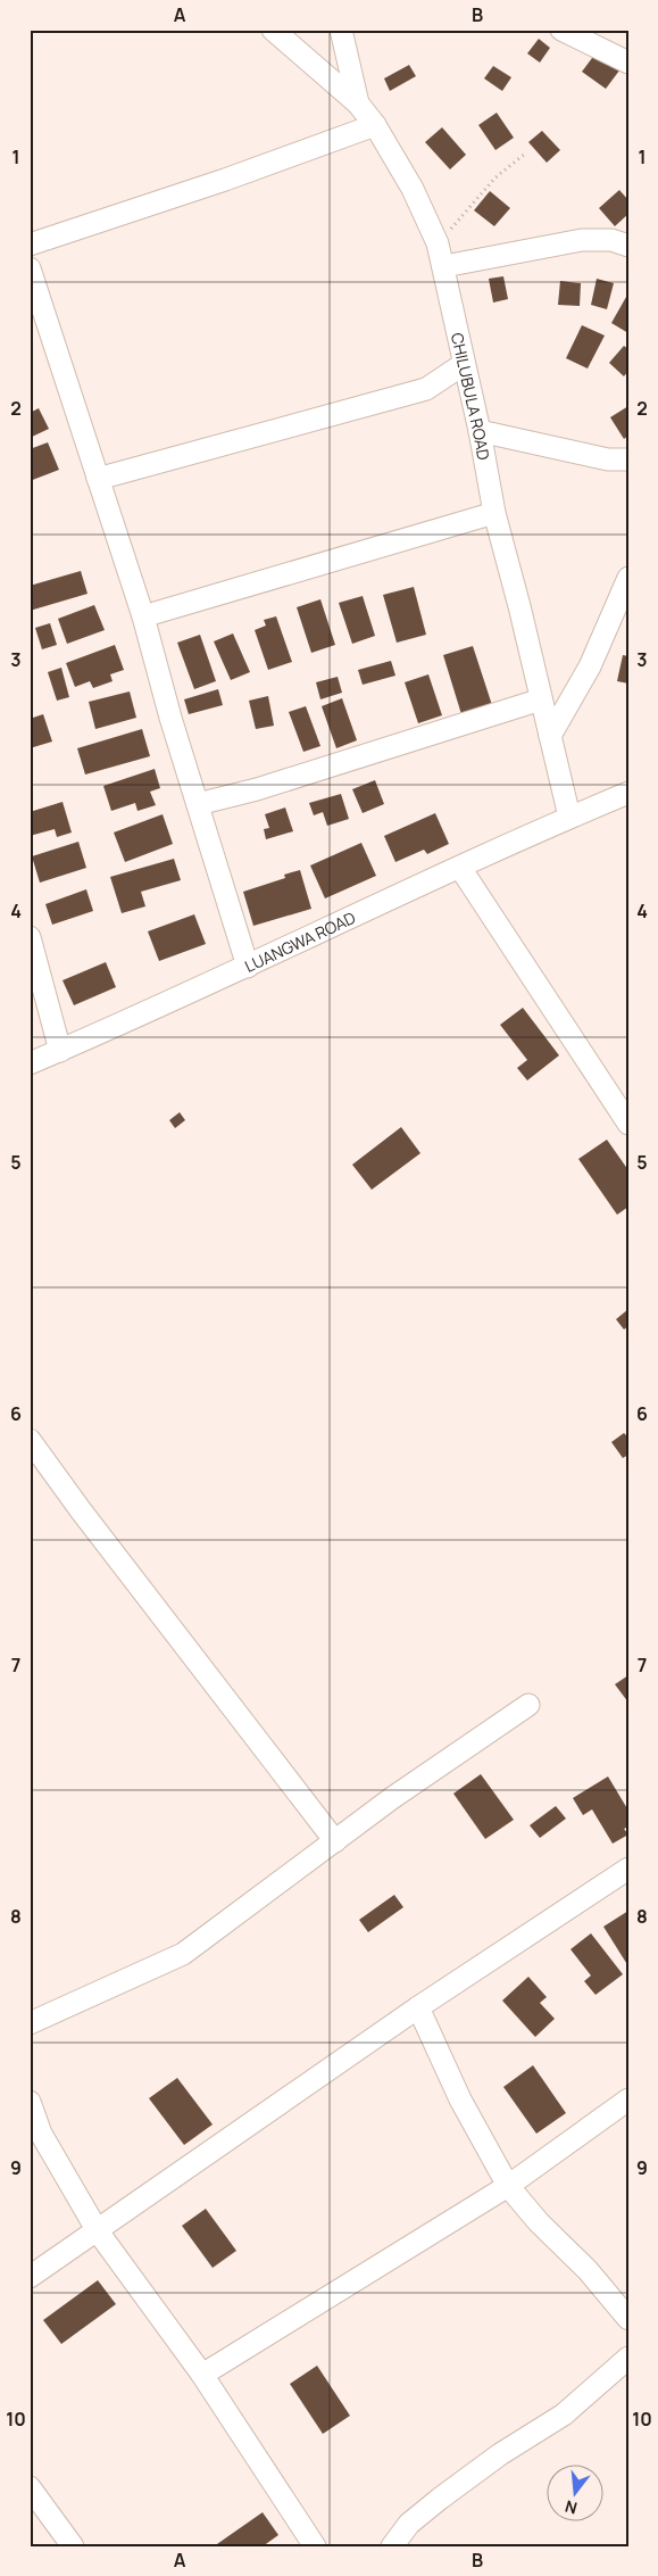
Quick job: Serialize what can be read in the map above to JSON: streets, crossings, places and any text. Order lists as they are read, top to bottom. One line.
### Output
{"streets":{"street":["CHILUBULA ROAD","LUANGWA ROAD"]},"crossings":[["CHILUBULA ROAD","LUANGWA ROAD"]],"north":"bottom","grid":{"columns":["A","B"],"rows":["1","2","3","4","5","6","7","8","9","10"]}}
